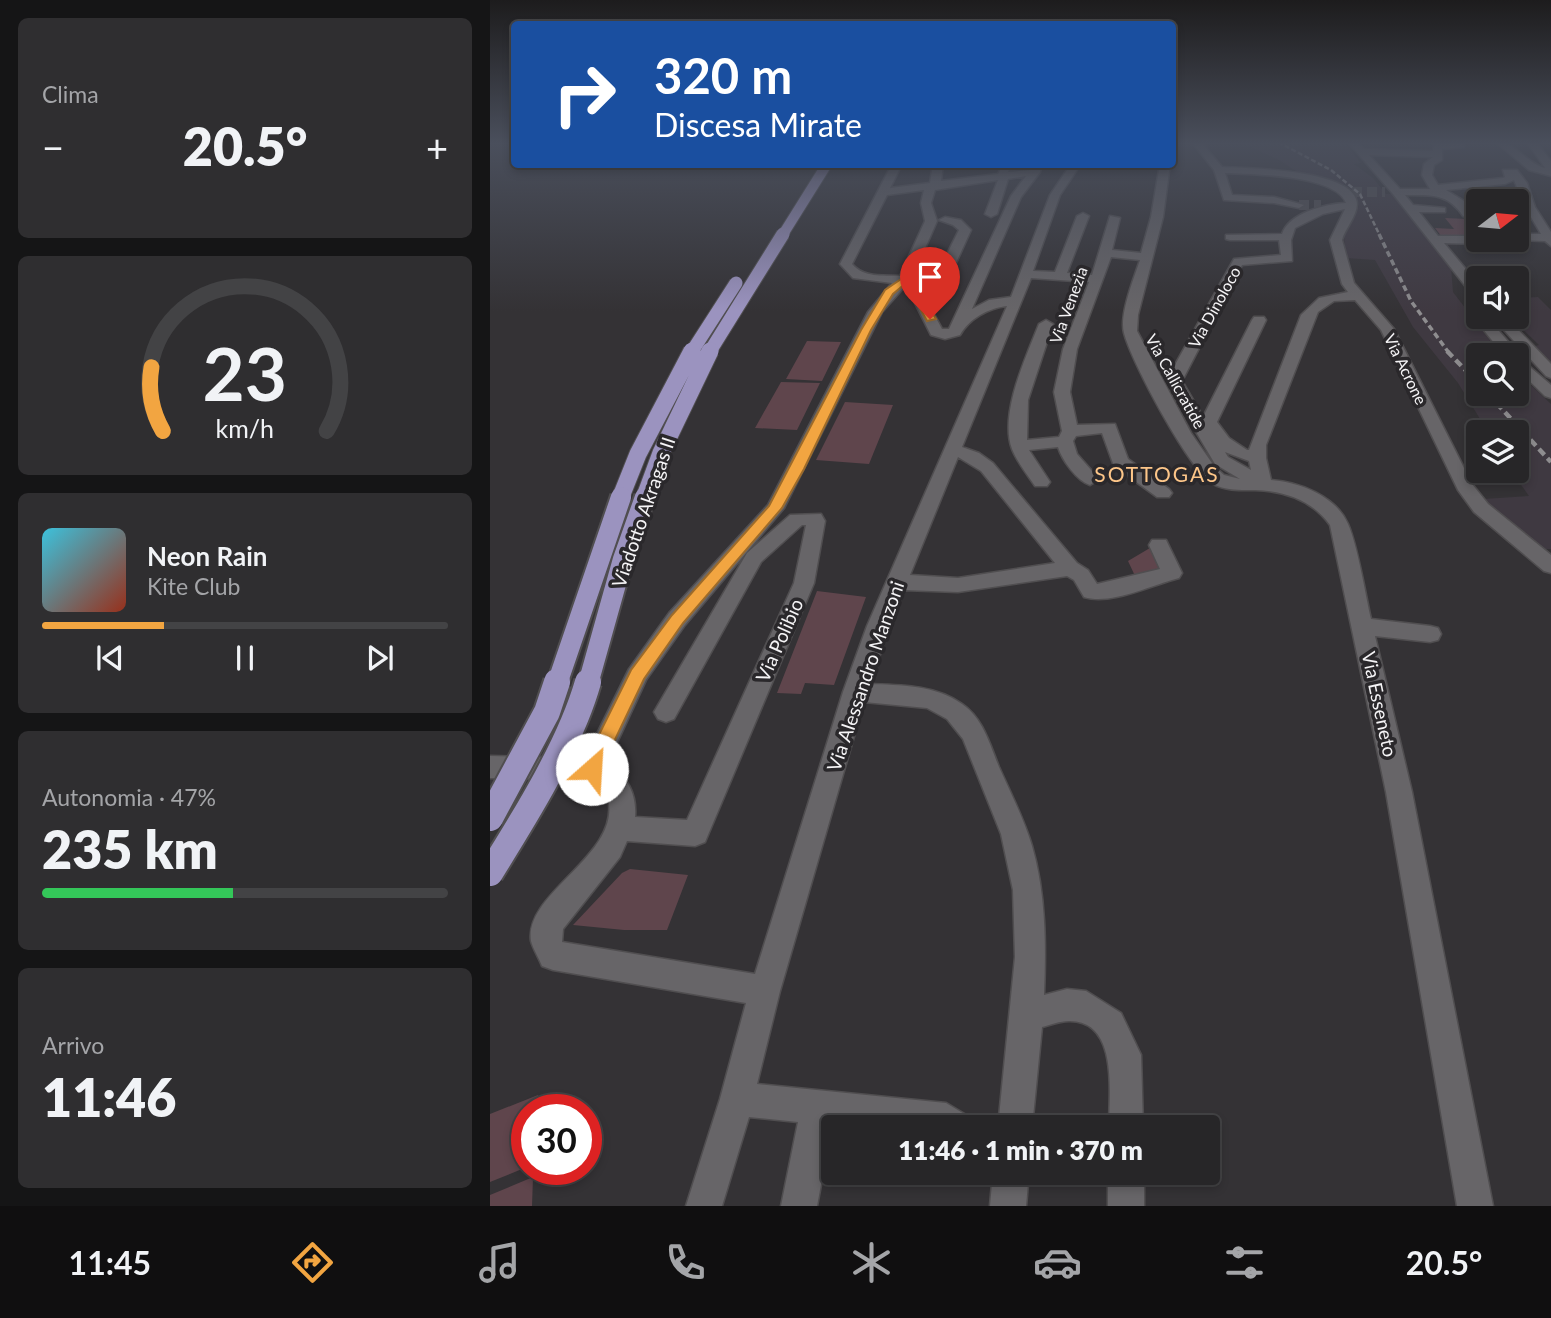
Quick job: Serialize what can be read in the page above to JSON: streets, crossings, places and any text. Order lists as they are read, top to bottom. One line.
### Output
{"streets":{"main road":["Viadotto Akragas II"],"street":["Via Venezia","Via Dinoloco","Via Acrone","Via Callicratide","Via Polibio","Via Alessandro Manzoni","Via Esseneto"]},"crossings":[["Via Dinoloco","Via Callicratide"],["Via Dinoloco","Via Esseneto"],["Via Callicratide","Via Esseneto"]],"districts":["SOTTOGAS"],"north":"right","page":{"tile":["Clima",["Autonomia · 47%","235 km"],["Arrivo","11:46"]],"turn":["320 m","Discesa Mirate"],"heat":["−","20.5°","+"],"song":["Neon Rain","Kite Club"],"limit":"30","trip":"11:46 · 1 min · 370 m","tabs":["11:45","20.5°"],"gauge":["23","km/h"]}}
